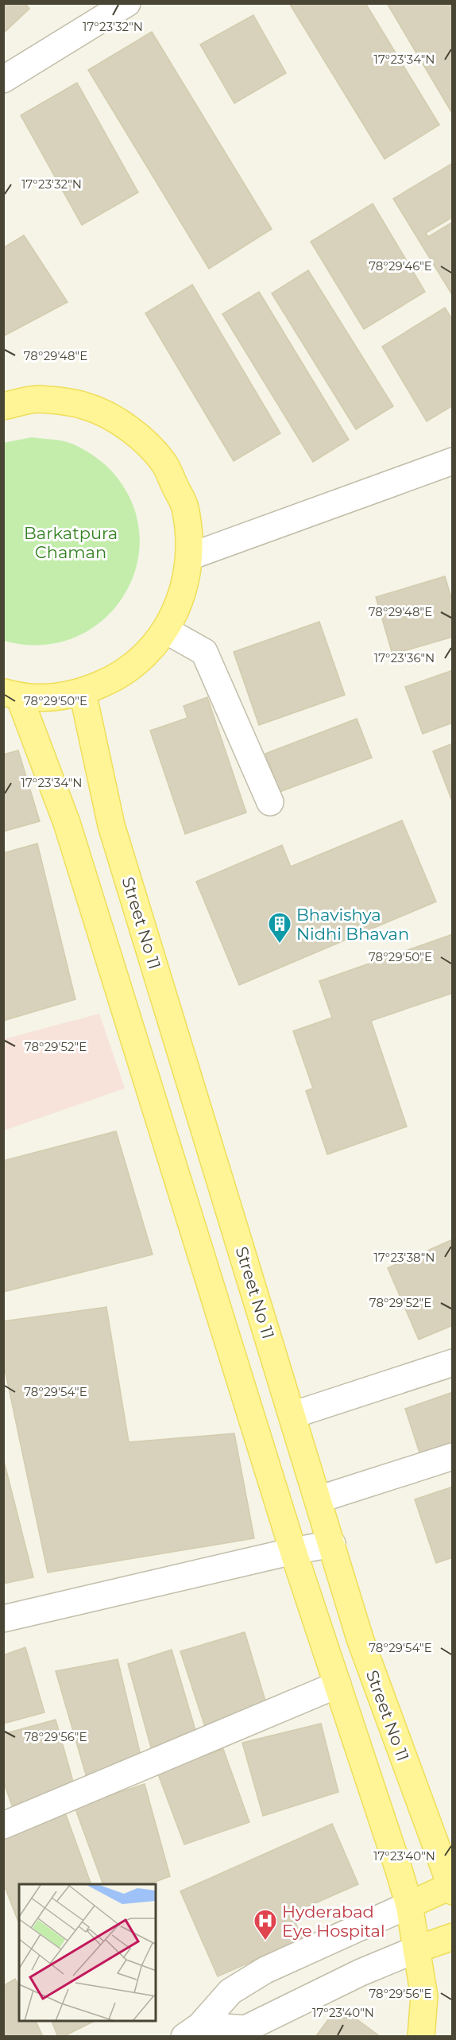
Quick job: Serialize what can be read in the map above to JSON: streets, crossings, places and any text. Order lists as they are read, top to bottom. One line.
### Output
{"streets":{"main road":["Street No 11"]},"parks":["Barkatpura Chaman"],"places":{"building":["Bhavishya Nidhi Bhavan"],"hospital":["Hyderabad Eye Hospital"]},"coordinates":["17°23'32\"N","17°23'34\"N","78°29'46\"E","78°29'48\"E","17°23'36\"N","78°29'50\"E","78°29'52\"E","17°23'38\"N","78°29'54\"E","78°29'56\"E","17°23'40\"N"]}
